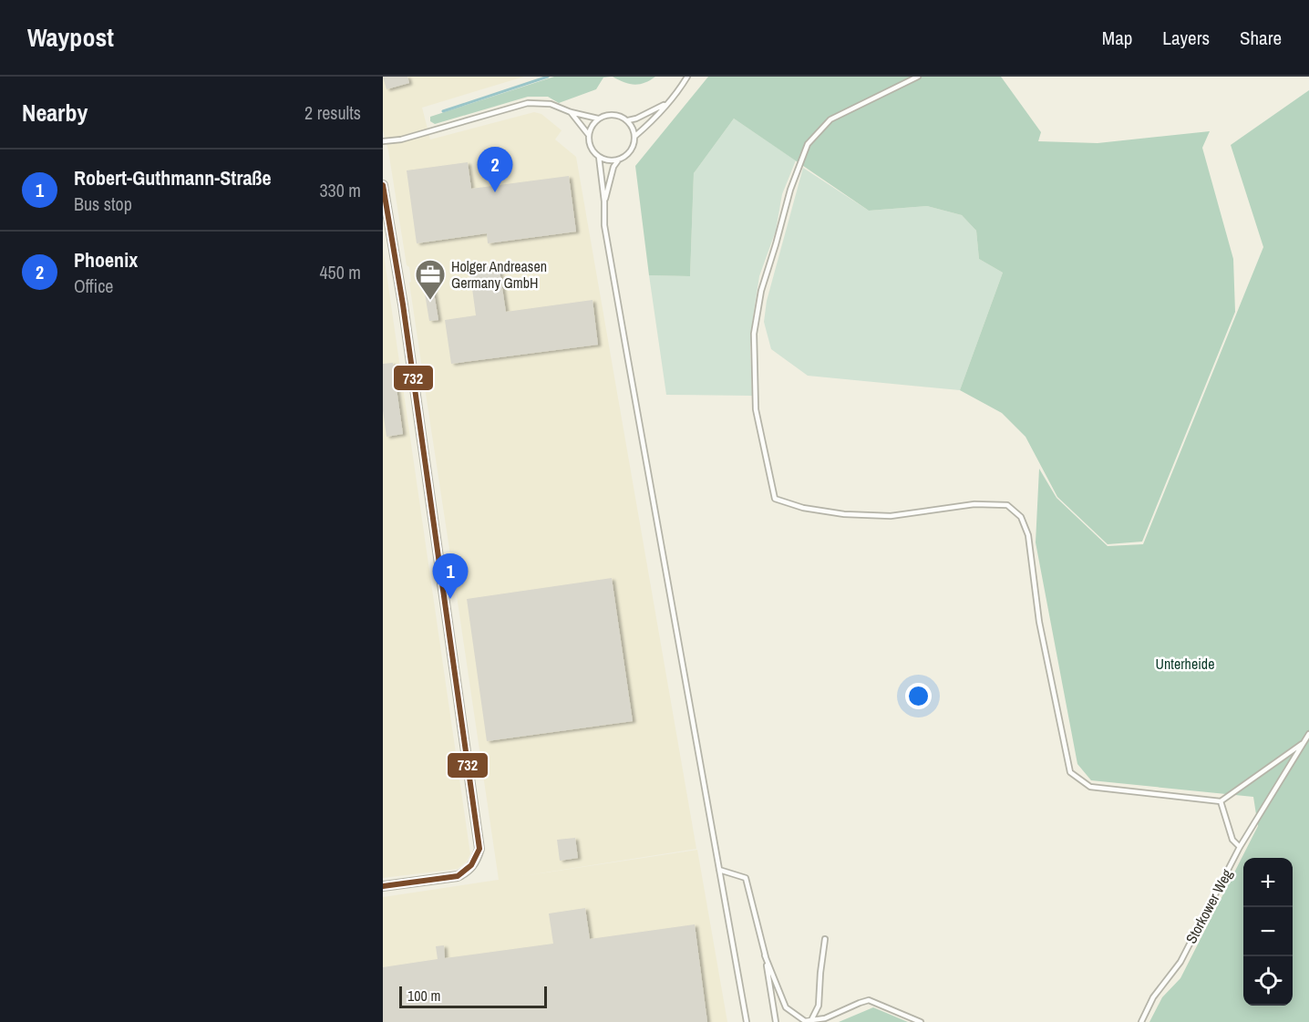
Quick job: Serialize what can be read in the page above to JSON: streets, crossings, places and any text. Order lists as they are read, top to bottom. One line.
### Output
{"streets":{"lane":["Storkower Weg"]},"parks":["Unterheide"],"places":{"office":["Holger Andreasen Germany GmbH"]},"lines":["transit line 732"],"scale_bar":"100 m","page":{"header":"Waypost","nav":["Map","Layers","Share"],"heading":["Nearby","2 results"],"pins":["2","1"],"list":[{"mark":"1","name":"Robert-Guthmann-Straße","note":"Bus stop","value":"330 m"},{"mark":"2","name":"Phoenix","note":"Office","value":"450 m"}],"map_buttons":["+","−"],"scale":"100 m"}}
